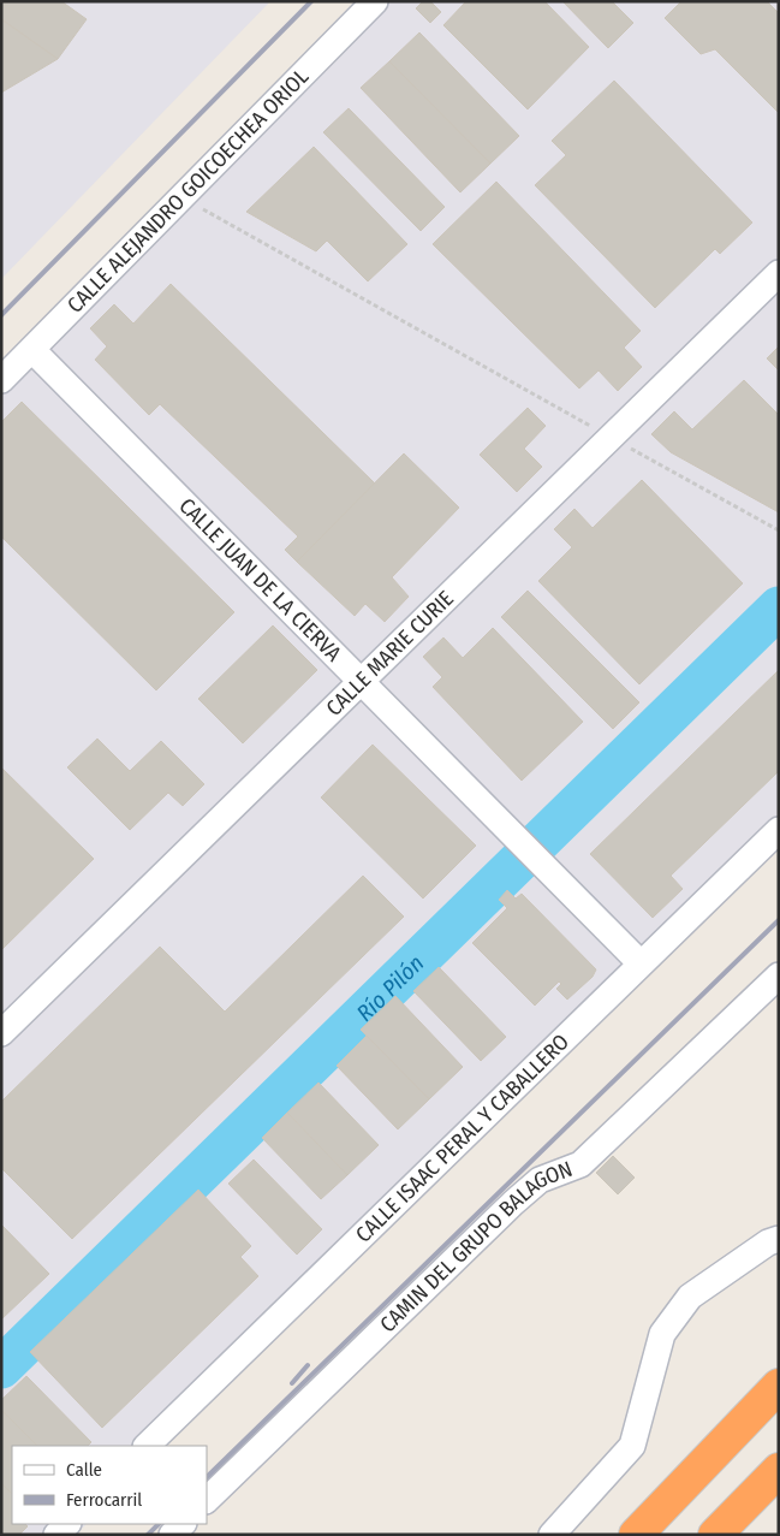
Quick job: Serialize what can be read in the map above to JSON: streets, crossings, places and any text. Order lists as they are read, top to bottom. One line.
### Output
{"streets":{"street":["CALLE ALEJANDRO GOICOECHEA ORIOL","CALLE JUAN DE LA CIERVA","CALLE MARIE CURIE","CALLE ISAAC PERAL Y CABALLERO","CAMIN DEL GRUPO BALAGON"]},"crossings":[["CALLE ALEJANDRO GOICOECHEA ORIOL","CALLE JUAN DE LA CIERVA"],["CALLE JUAN DE LA CIERVA","CALLE MARIE CURIE"],["CALLE JUAN DE LA CIERVA","CALLE ISAAC PERAL Y CABALLERO"]],"water":["Río Pilón"],"legend":["Calle","Ferrocarril"]}
